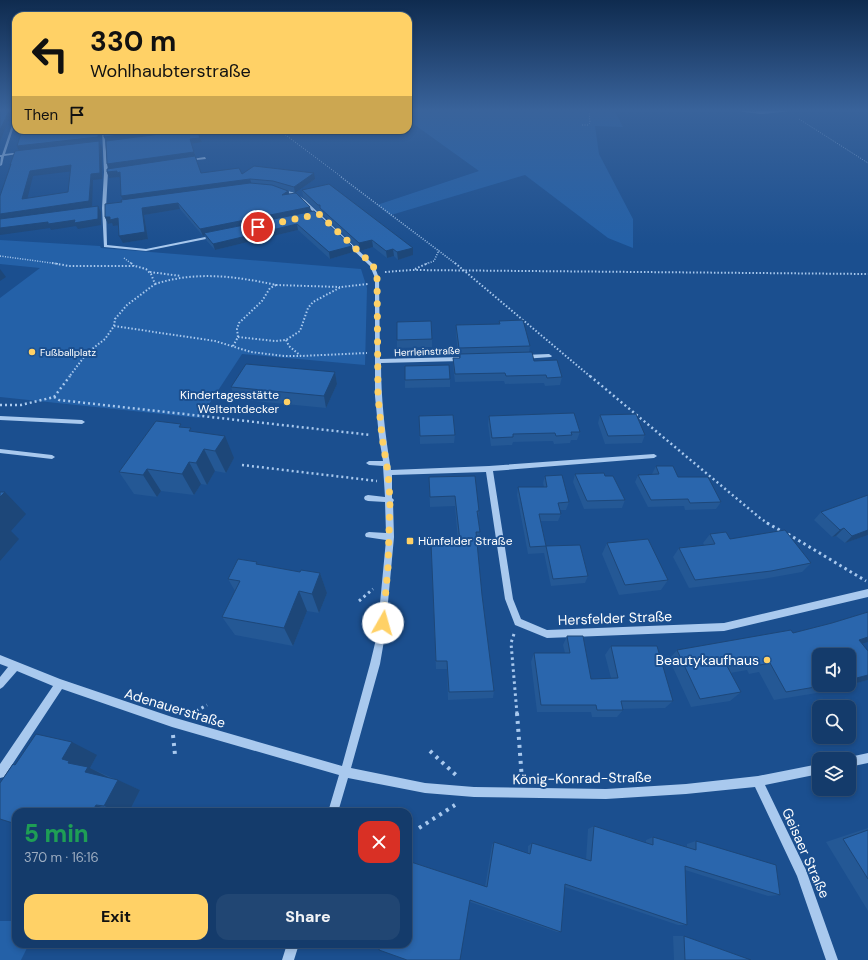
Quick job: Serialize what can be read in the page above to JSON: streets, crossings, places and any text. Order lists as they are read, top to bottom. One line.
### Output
{"streets":{"street":["Herrleinstraße","Hersfelder Straße","Adenauerstraße","König-Konrad-Straße","Geisaer Straße"]},"crossings":[["Adenauerstraße","König-Konrad-Straße"],["König-Konrad-Straße","Geisaer Straße"]],"places":{"other":["Fußballplatz","Kindertagesstätte Weltentdecker","Beautykaufhaus"],"transit":["Hünfelder Straße"]},"page":{"turn":["330 m","Wohlhaubterstraße"],"then":"Then","heading":["5 min","370 m · 16:16"],"buttons":["Exit","Share"]}}
